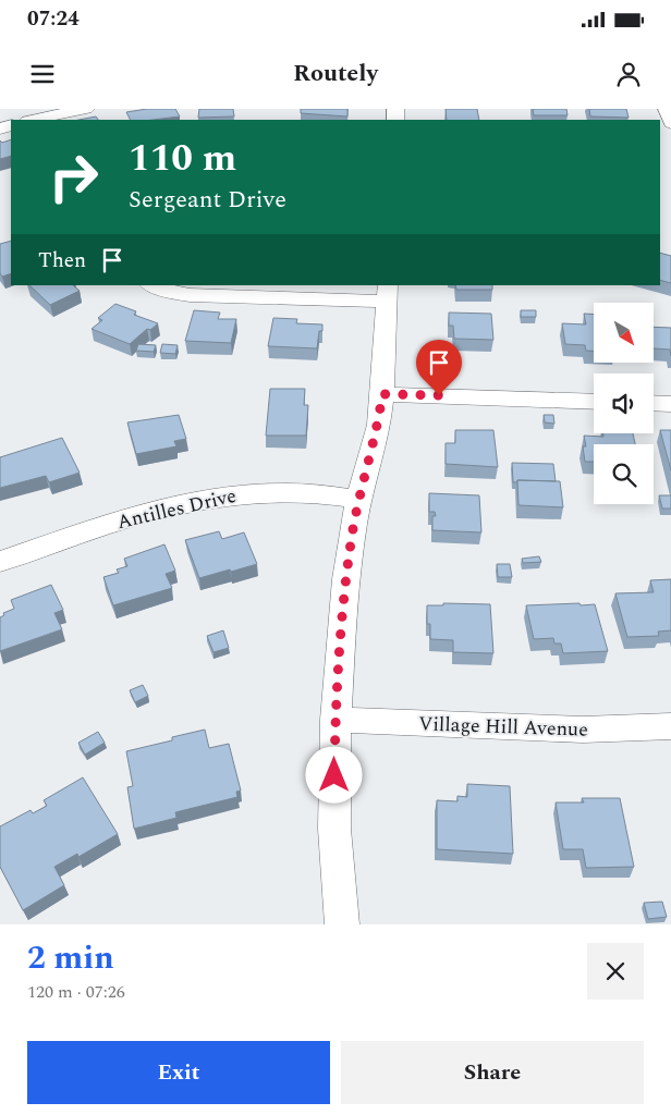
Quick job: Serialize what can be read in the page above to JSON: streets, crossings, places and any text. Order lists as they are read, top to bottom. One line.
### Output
{"streets":{"street":["Antilles Drive","Village Hill Avenue"]},"north":"bottom right","page":{"status":"07:24","header":"Routely","turn":["110 m","Sergeant Drive"],"then":"Then","heading":["2 min","120 m · 07:26"],"buttons":["Exit","Share"]}}
